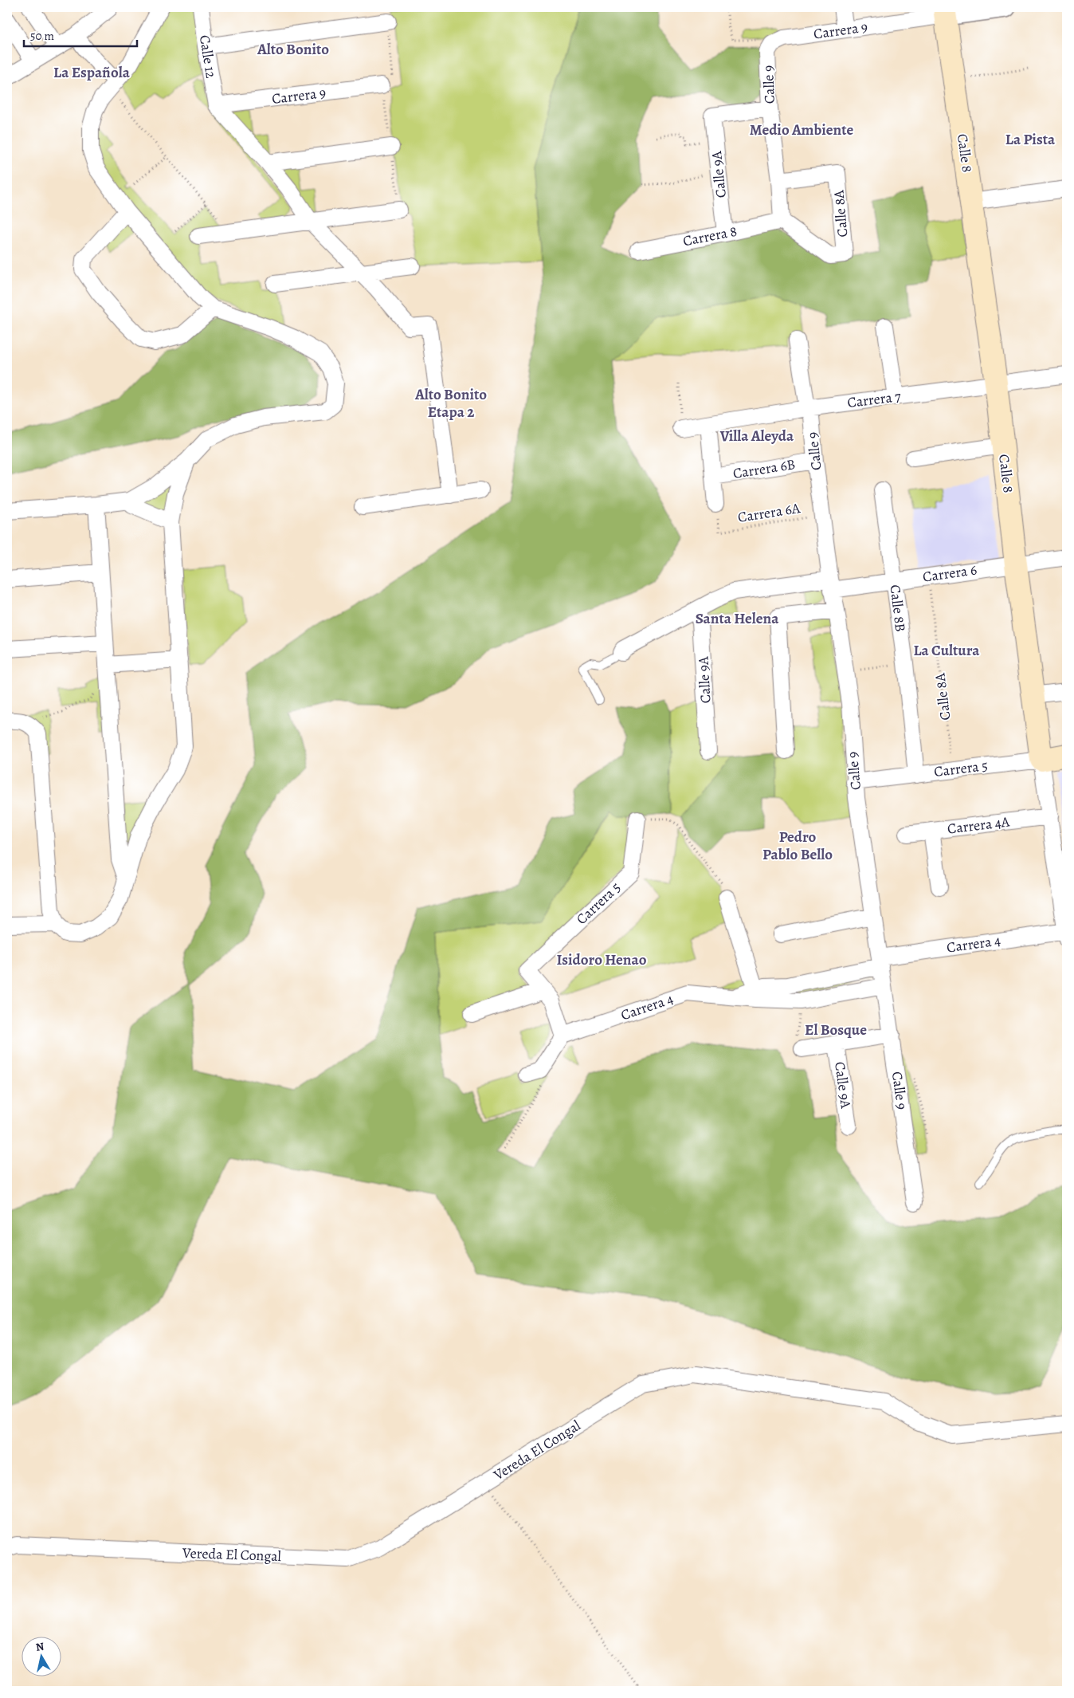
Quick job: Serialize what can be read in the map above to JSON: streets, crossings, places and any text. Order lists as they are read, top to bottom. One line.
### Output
{"streets":{"main road":["Calle 8","Carrera 5"],"street":["Carrera 9","Calle 12","Calle 9","Calle 9A","Calle 8A","Carrera 8","Carrera 7","Carrera 6B","Carrera 6","Calle 8B","Carrera 4A","Carrera 4","Vereda El Congal"],"path":["Carrera 6A"]},"crossings":[["Carrera 9","Calle 12"],["Carrera 9","Calle 9"],["Carrera 9","Calle 8"],["Calle 9","Calle 9A"],["Calle 9","Calle 8A"],["Calle 9","Carrera 8"],["Calle 9","Carrera 7"],["Calle 9","Carrera 6B"],["Calle 9","Carrera 6A"],["Calle 9","Carrera 6"],["Calle 9","Carrera 5"],["Calle 9","Carrera 4"],["Calle 8","Carrera 7"],["Calle 8","Carrera 6"],["Calle 8","Carrera 5"],["Calle 8","Carrera 4A"],["Calle 8","Carrera 4"],["Calle 9A","Carrera 8"],["Calle 9A","Carrera 6"],["Calle 8A","Carrera 8"],["Calle 8A","Carrera 6"],["Calle 8A","Carrera 5"],["Carrera 6","Calle 8B"],["Calle 8B","Carrera 5"]],"districts":["Alto Bonito","La Española","Medio Ambiente","La Pista","Alto Bonito Etapa 2","Villa Aleyda","Santa Helena","La Cultura","Pedro Pablo Bello","Isidoro Henao","El Bosque"],"scale_bar":"50 m","north":"top"}
